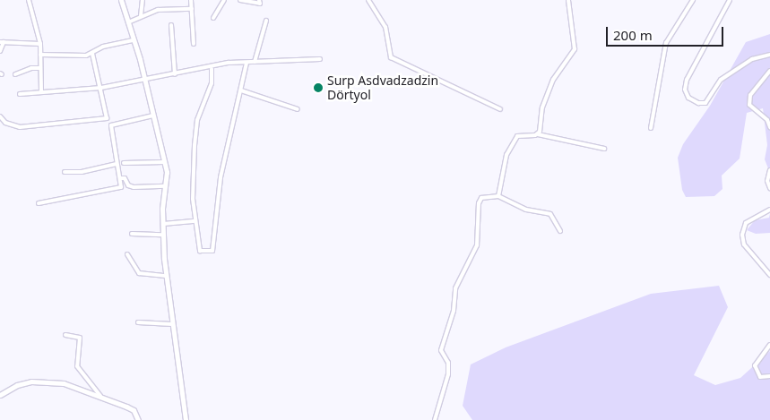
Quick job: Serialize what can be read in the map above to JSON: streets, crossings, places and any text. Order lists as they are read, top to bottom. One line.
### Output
{"places":["Surp Asdvadzadzin Dörtyol"],"scale_bar":"200 m"}
